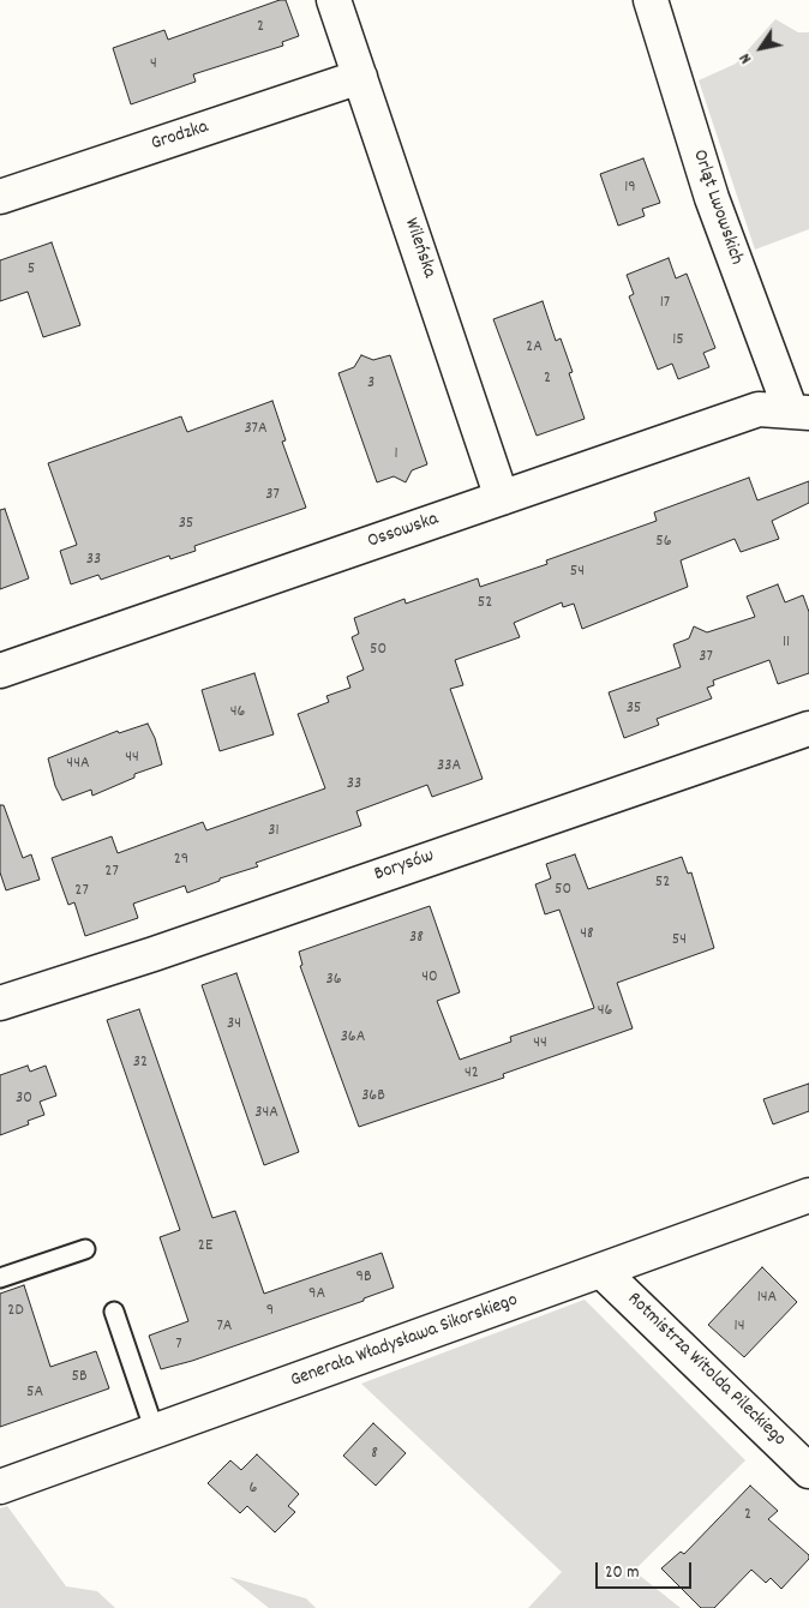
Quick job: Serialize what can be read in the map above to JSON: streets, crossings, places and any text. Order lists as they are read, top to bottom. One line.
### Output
{"streets":{"street":["Grodzka","Orląt Lwowskich","Wileńska","Ossowska","Borysów","Generała Władysława Sikorskiego","Rotmistrza Witolda Pileckiego"]},"crossings":[["Grodzka","Wileńska"],["Orląt Lwowskich","Ossowska"],["Wileńska","Ossowska"],["Generała Władysława Sikorskiego","Rotmistrza Witolda Pileckiego"]],"house_numbers":["2","4","19","5","17","15","2A","2","3","37A","1","37","35","56","33","54","52","11","50","37","35","46","44","44A","33A","33","31","29","27","52","50","27","48","38","54","40","36","46","34","36A","44","32","42","36B","30","34A","2E","9B","9A","14A","2D","9","7A","14","7","5B","5A","8","6","2"],"scale_bar":"20 m","north":"bottom left"}
